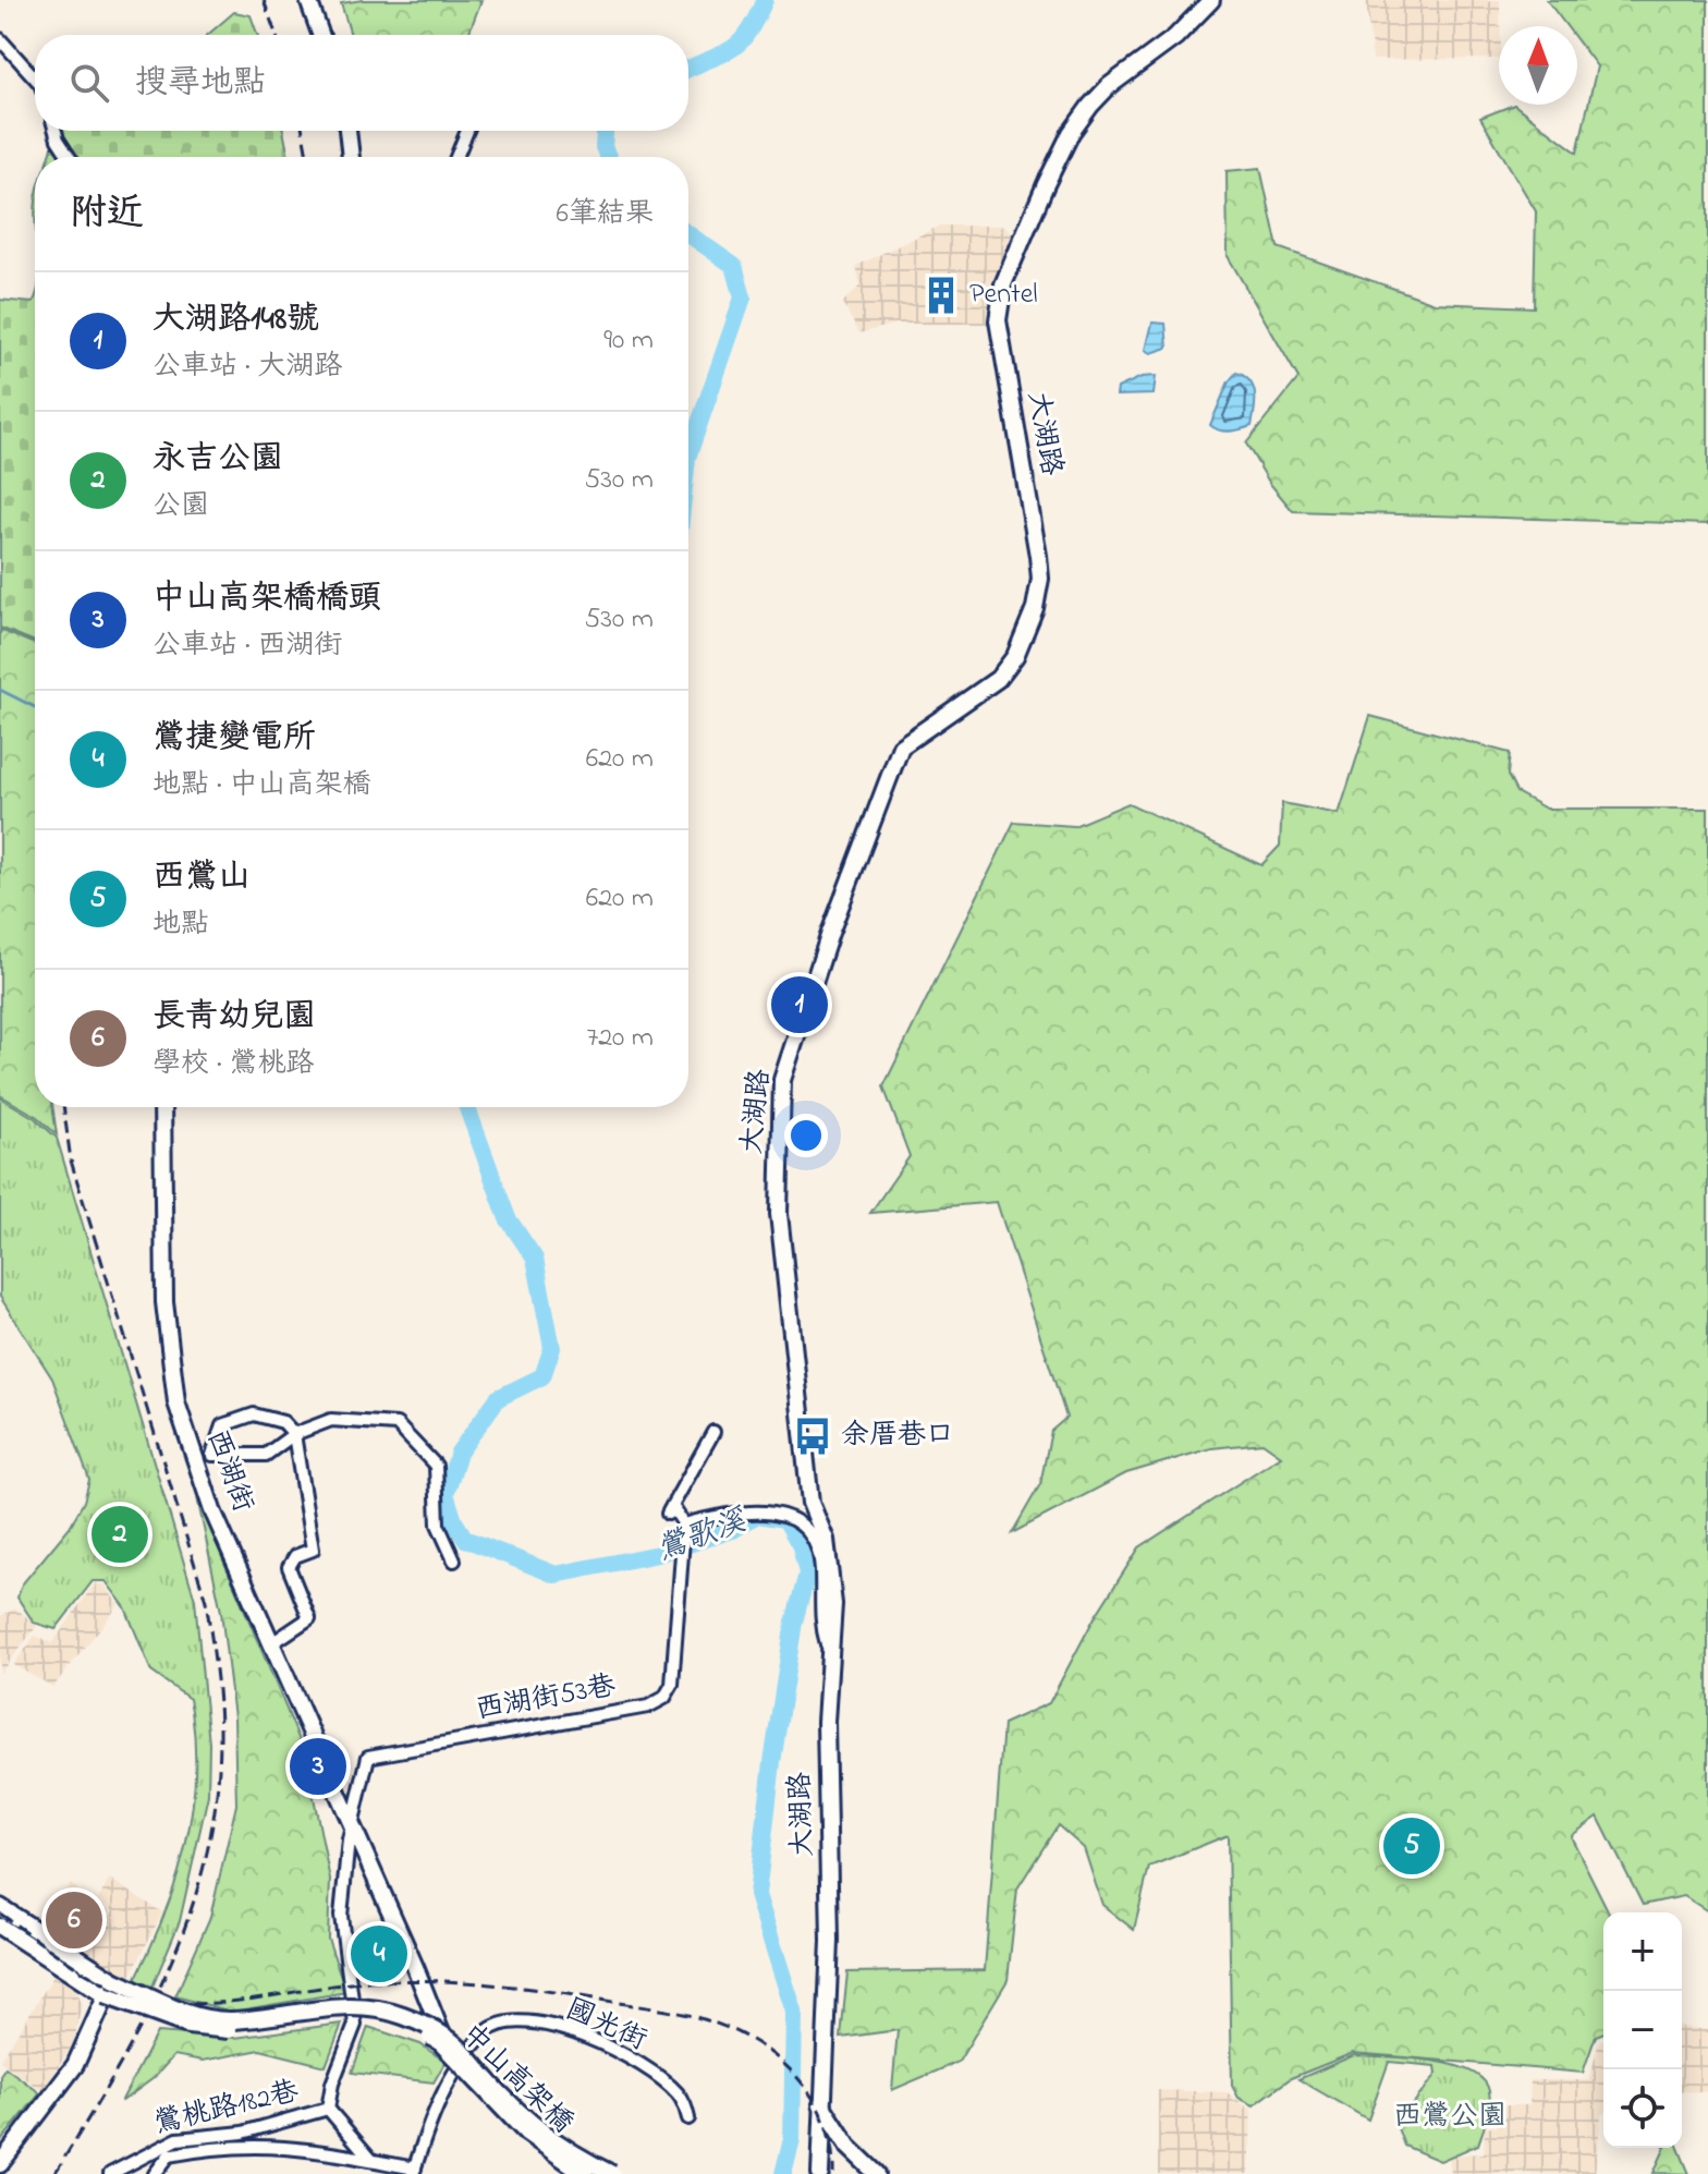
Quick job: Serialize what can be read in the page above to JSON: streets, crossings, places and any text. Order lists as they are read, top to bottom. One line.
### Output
{"streets":{"street":["大湖路","西湖街","西湖街53巷","國光街","中山高架橋","鶯桃路182巷"]},"crossings":[["西湖街","西湖街53巷"],["西湖街","中山高架橋"],["西湖街","鶯桃路182巷"],["西湖街53巷","中山高架橋"],["西湖街53巷","鶯桃路182巷"],["中山高架橋","鶯桃路182巷"]],"water":["鶯歌溪"],"parks":["西鶯公園"],"places":{"building":["Pentel"],"bus stop":["余厝巷口"]},"north":"top","page":{"search":"搜尋地點","heading":["附近","6筆結果"],"list":[{"mark":"1","name":"大湖路148號","note":"公車站 · 大湖路","value":"90 m"},{"mark":"2","name":"永吉公園","note":"公園","value":"530 m"},{"mark":"3","name":"中山高架橋橋頭","note":"公車站 · 西湖街","value":"530 m"},{"mark":"4","name":"鶯捷變電所","note":"地點 · 中山高架橋","value":"620 m"},{"mark":"5","name":"西鶯山","note":"地點","value":"620 m"},{"mark":"6","name":"長青幼兒園","note":"學校 · 鶯桃路","value":"720 m"}],"pins":["1","2","3","5","6","4"],"map_buttons":["+","−"]}}
